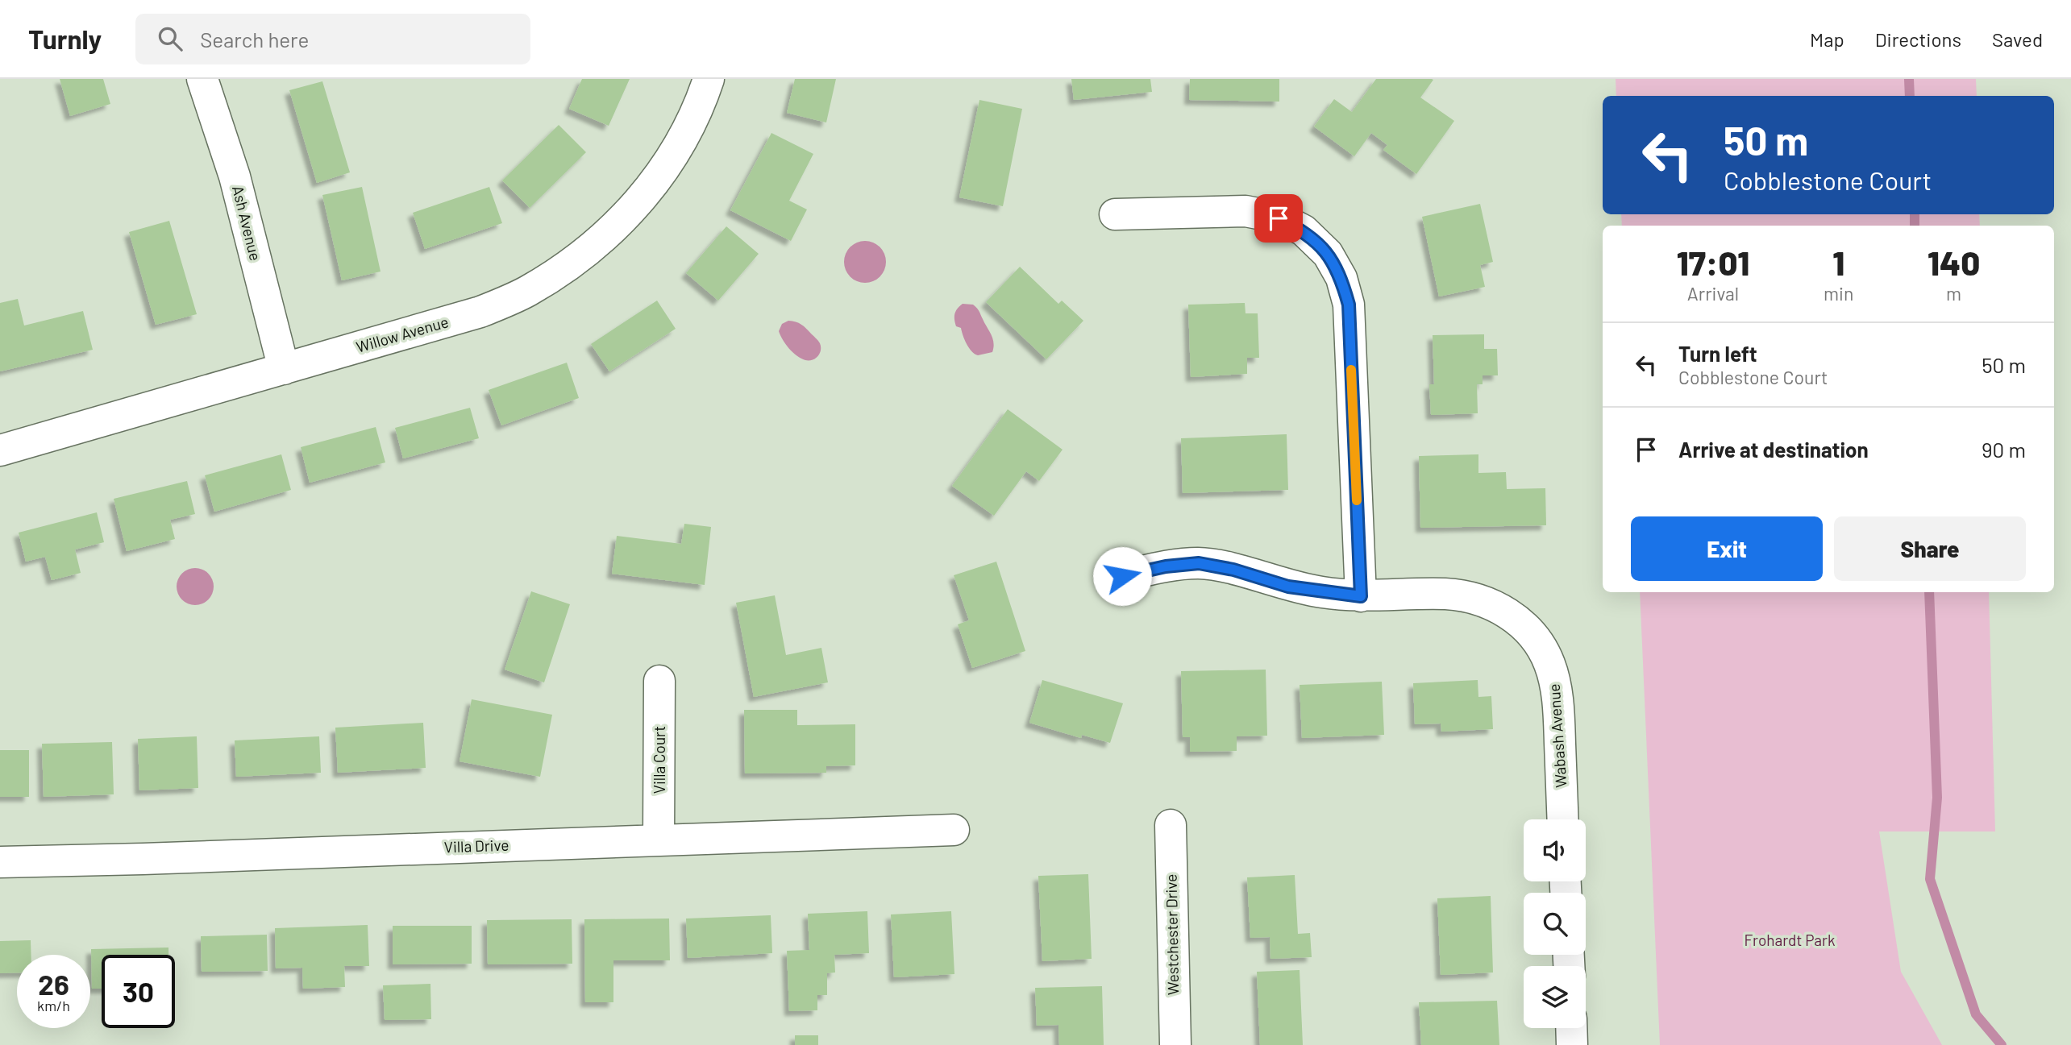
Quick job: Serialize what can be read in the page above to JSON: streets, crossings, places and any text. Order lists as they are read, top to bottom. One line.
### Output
{"streets":{"street":["Ash Avenue","Willow Avenue","Wabash Avenue","Villa Court","Villa Drive","Westchester Drive"]},"crossings":[["Ash Avenue","Willow Avenue"],["Villa Court","Villa Drive"]],"parks":["Frohardt Park"],"page":{"header":"Turnly","search":"Search here","nav":["Map","Directions","Saved"],"turn":["50 m","Cobblestone Court"],"eta":["17:01","Arrival","1","min","140","m"],"list":[{"name":"Turn left","note":"Cobblestone Court","value":"50 m"},{"name":"Arrive at destination","value":"90 m"}],"buttons":["Exit","Share"],"speed":"26 km/h","limit":"30"}}
